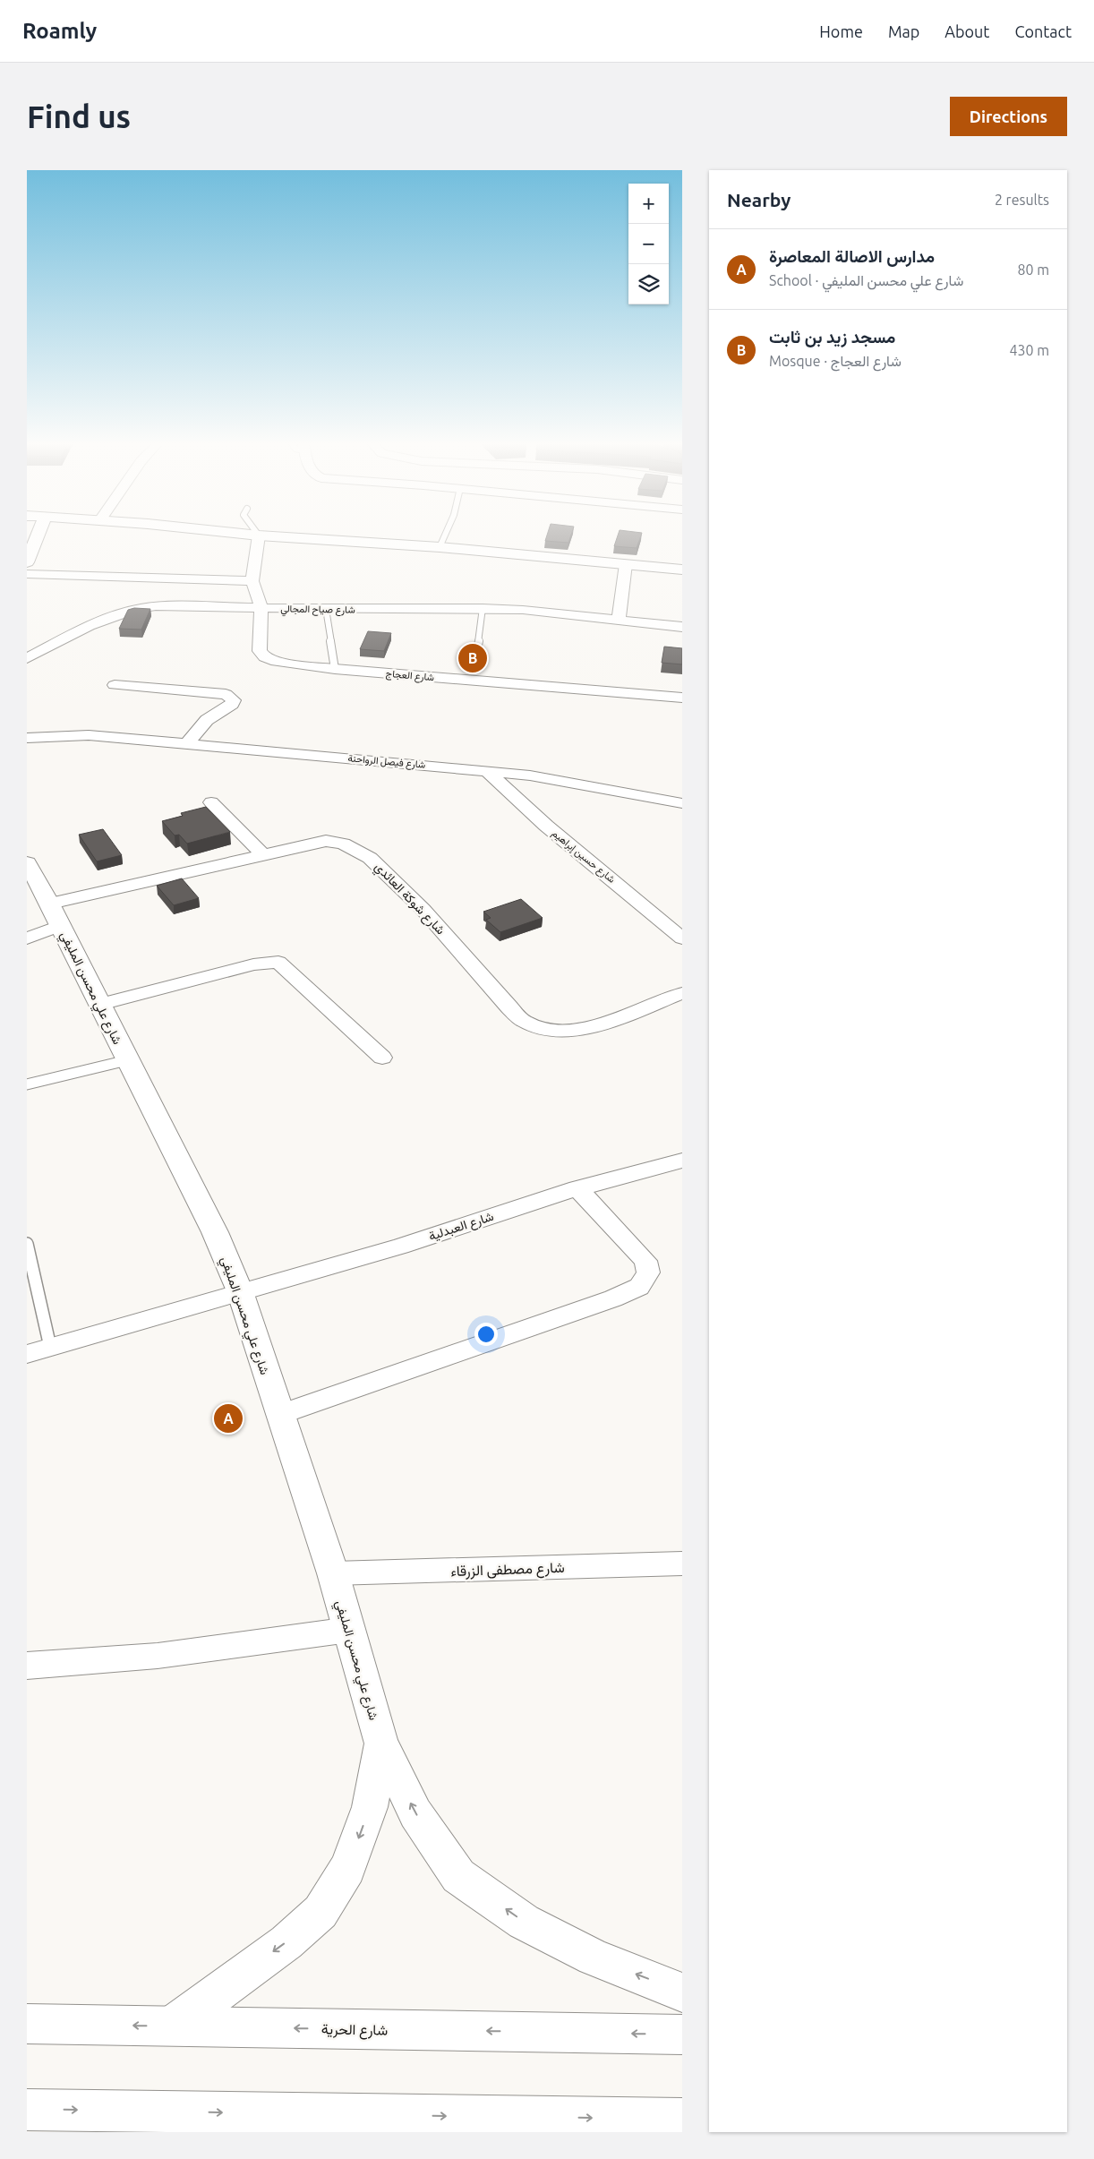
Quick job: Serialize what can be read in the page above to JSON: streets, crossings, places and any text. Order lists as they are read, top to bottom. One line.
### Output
{"streets":{"main road":["شارع علي محسن المليفي","شارع الحرية"],"street":["شارع صياح المجالي","شارع العجاج","شارع فيصل الرواحنة","شارع حسين إبراهيم","شارع شوكة العائدي","شارع العبدلية","شارع مصطفى الزرقاء"]},"crossings":[["شارع صياح المجالي","شارع العجاج"],["شارع فيصل الرواحنة","شارع حسين إبراهيم"],["شارع شوكة العائدي","شارع علي محسن المليفي"],["شارع علي محسن المليفي","شارع العبدلية"],["شارع علي محسن المليفي","شارع مصطفى الزرقاء"],["شارع علي محسن المليفي","شارع الحرية"]],"page":{"header":"Roamly","nav":["Home","Map","About","Contact"],"buttons":"Directions","title":"Find us","heading":["Nearby","2 results"],"map_buttons":["+","−"],"list":[{"mark":"A","name":"مدارس الاصالة المعاصرة","note":"School · شارع علي محسن المليفي","value":"80 m"},{"mark":"B","name":"مسجد زيد بن ثابت","note":"Mosque · شارع العجاج","value":"430 m"}],"pins":["B","A"]}}
